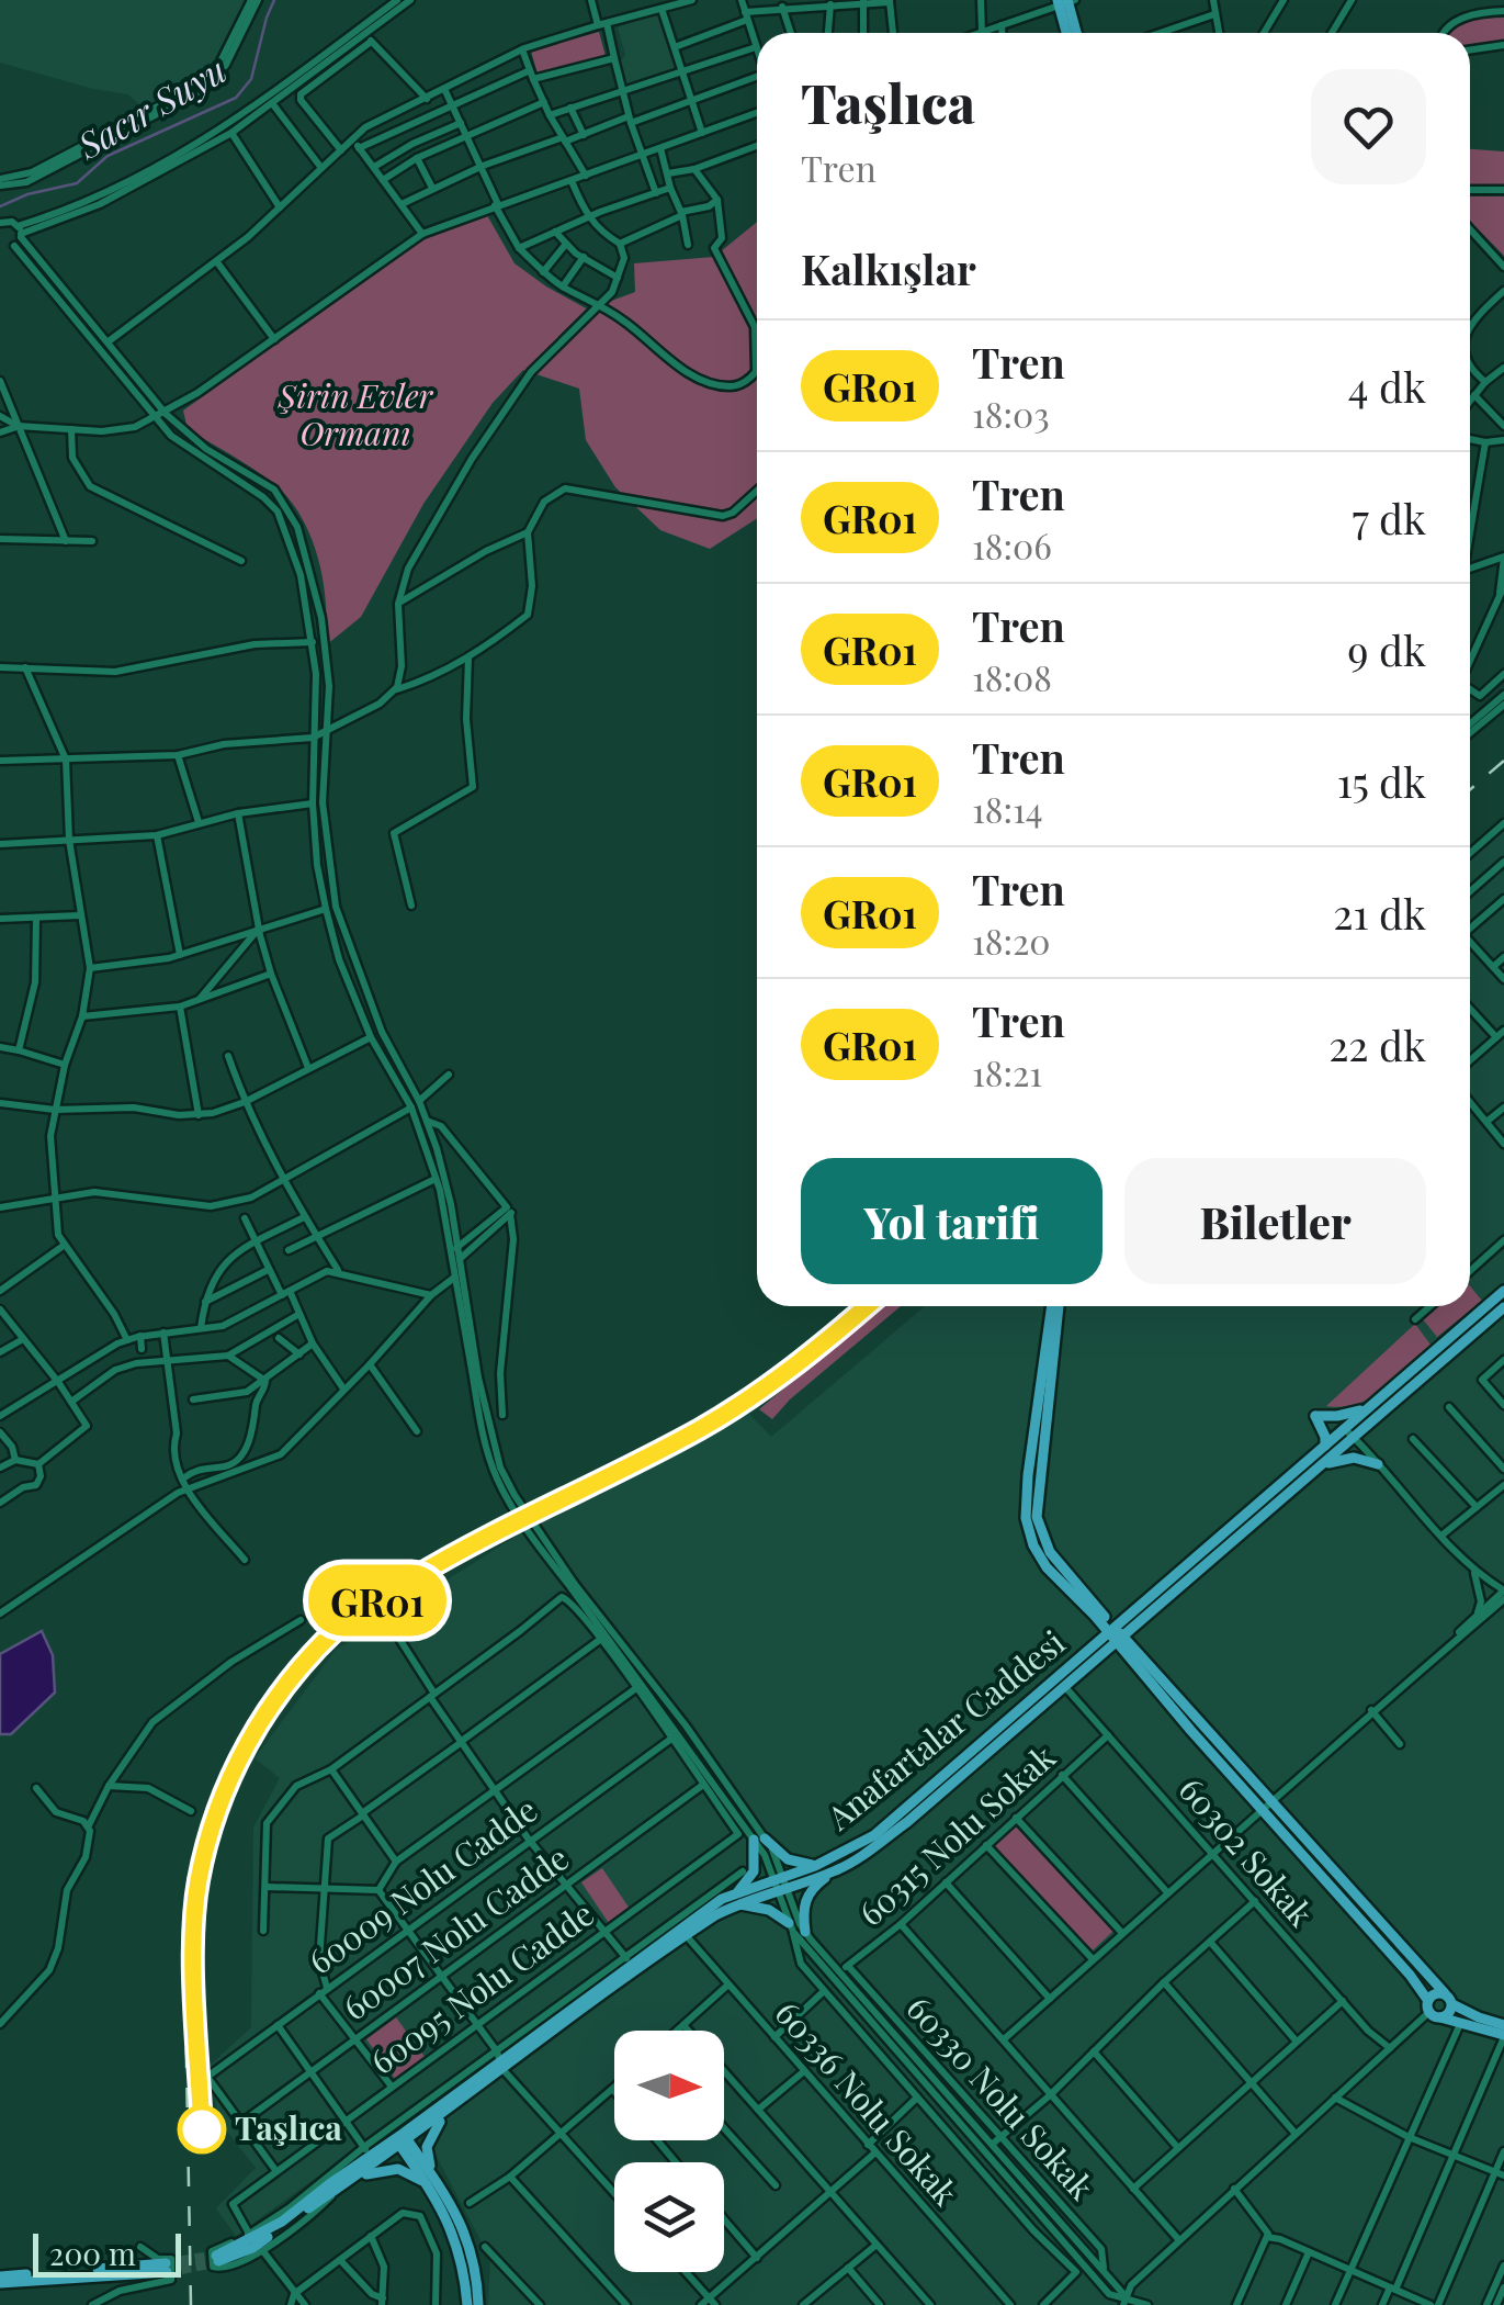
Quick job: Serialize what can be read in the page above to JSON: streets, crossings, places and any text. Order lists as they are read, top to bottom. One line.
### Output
{"streets":{"main road":["Anafartalar Caddesi"],"street":["60315 Nolu Sokak","60302 Sokak","60009 Nolu Cadde","60007 Nolu Cadde","60095 Nolu Cadde","60330 Nolu Sokak","60336 Nolu Sokak"]},"crossings":[["Anafartalar Caddesi","60302 Sokak"],["Anafartalar Caddesi","60336 Nolu Sokak"],["60315 Nolu Sokak","60302 Sokak"],["60315 Nolu Sokak","60330 Nolu Sokak"],["60009 Nolu Cadde","60007 Nolu Cadde"],["60007 Nolu Cadde","60095 Nolu Cadde"]],"water":["Sacır Suyu"],"parks":["Şirin Evler Ormanı"],"places":["Taşlıca"],"scale_bar":"200 m","north":"right","page":{"on_map":"GR01","heading":[["Taşlıca","Tren"],"Kalkışlar"],"list":[{"mark":"GR01","name":"Tren","note":"18:03","value":"4 dk"},{"mark":"GR01","name":"Tren","note":"18:06","value":"7 dk"},{"mark":"GR01","name":"Tren","note":"18:08","value":"9 dk"},{"mark":"GR01","name":"Tren","note":"18:14","value":"15 dk"},{"mark":"GR01","name":"Tren","note":"18:20","value":"21 dk"},{"mark":"GR01","name":"Tren","note":"18:21","value":"22 dk"}],"buttons":["Yol tarifi","Biletler"],"scale":"200 m"}}
